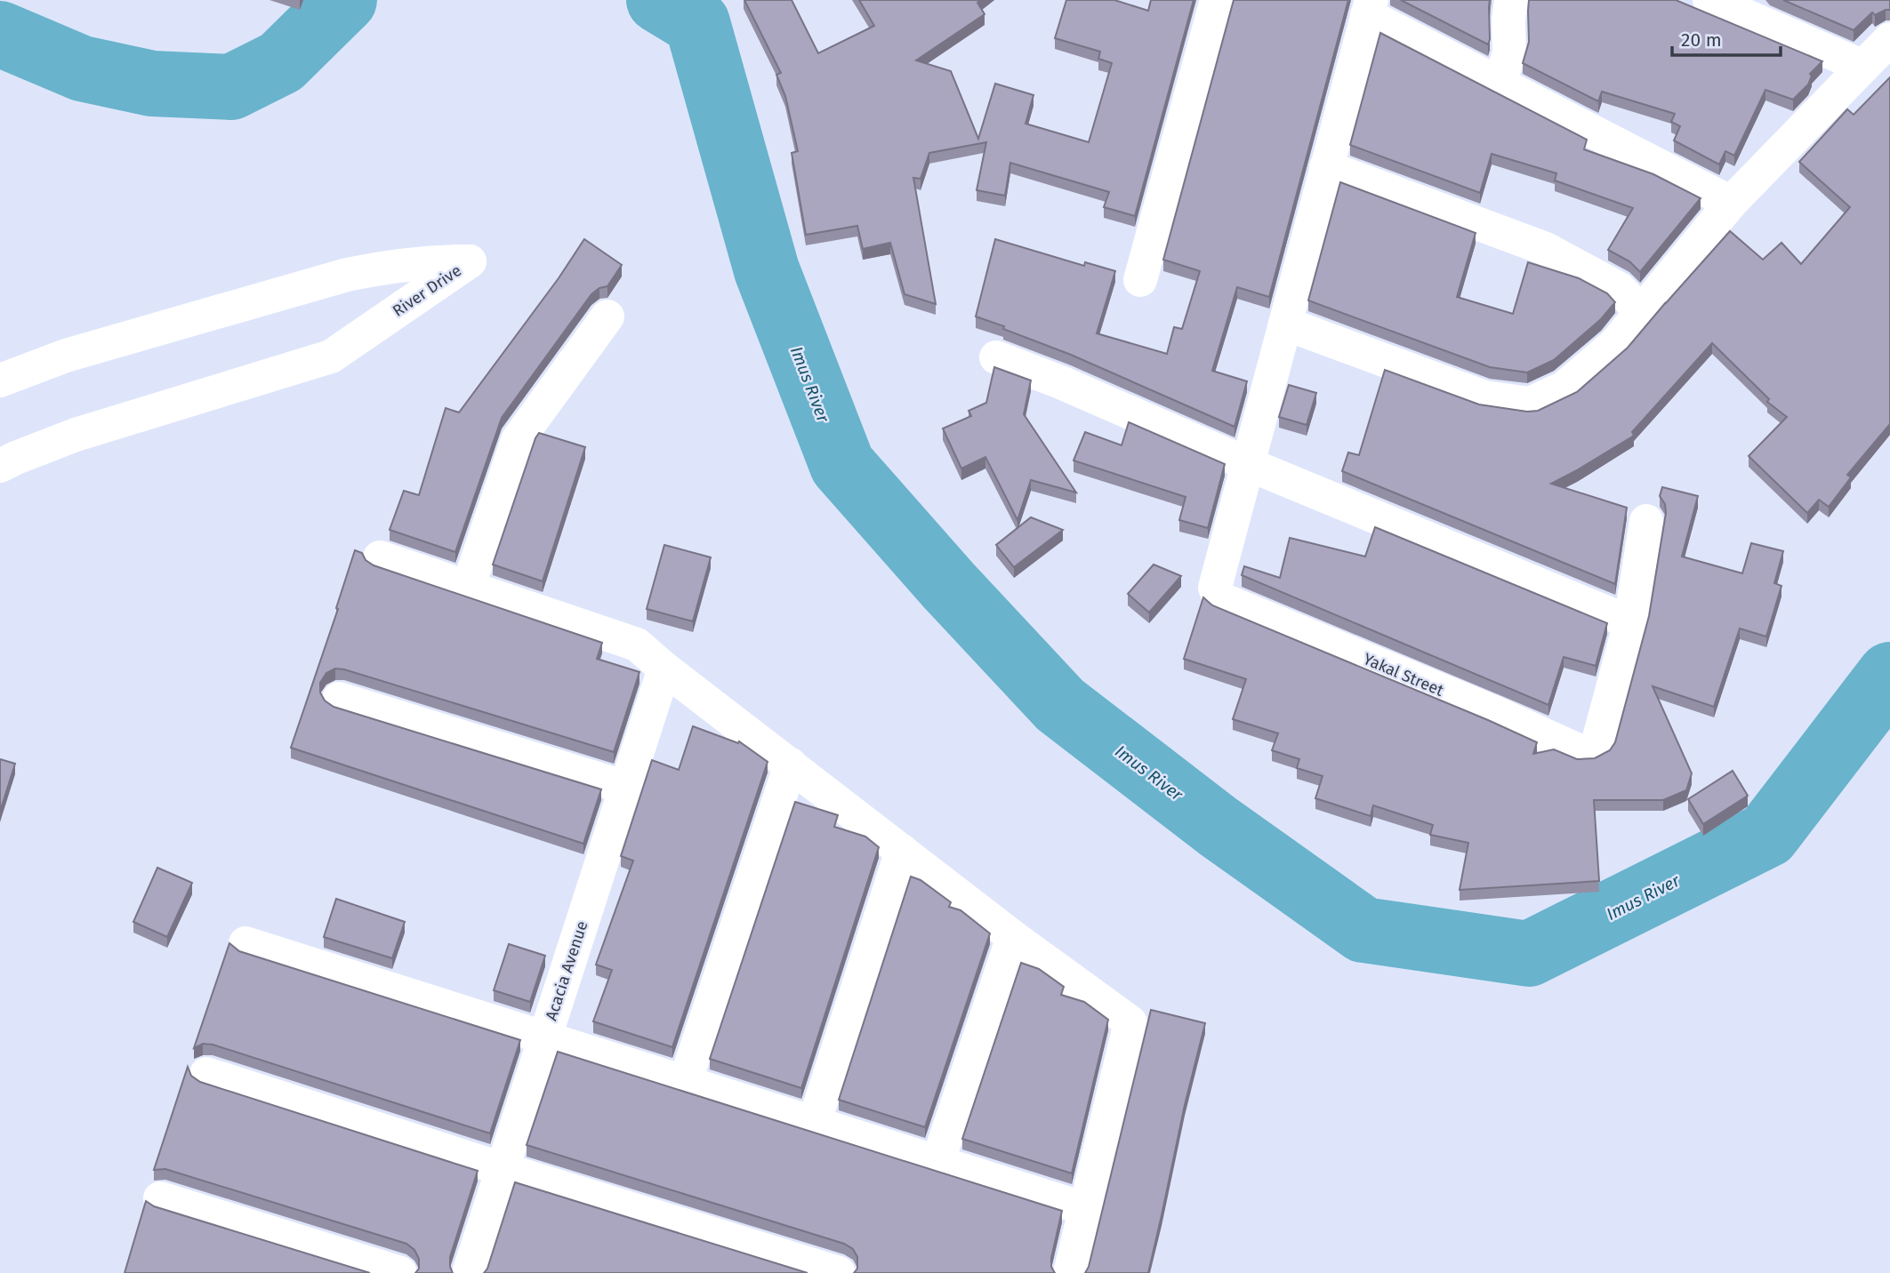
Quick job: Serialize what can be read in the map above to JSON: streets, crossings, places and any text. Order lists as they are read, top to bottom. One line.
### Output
{"streets":{"street":["River Drive","Yakal Street","Acacia Avenue"]},"water":["Imus River"],"scale_bar":"20 m"}
